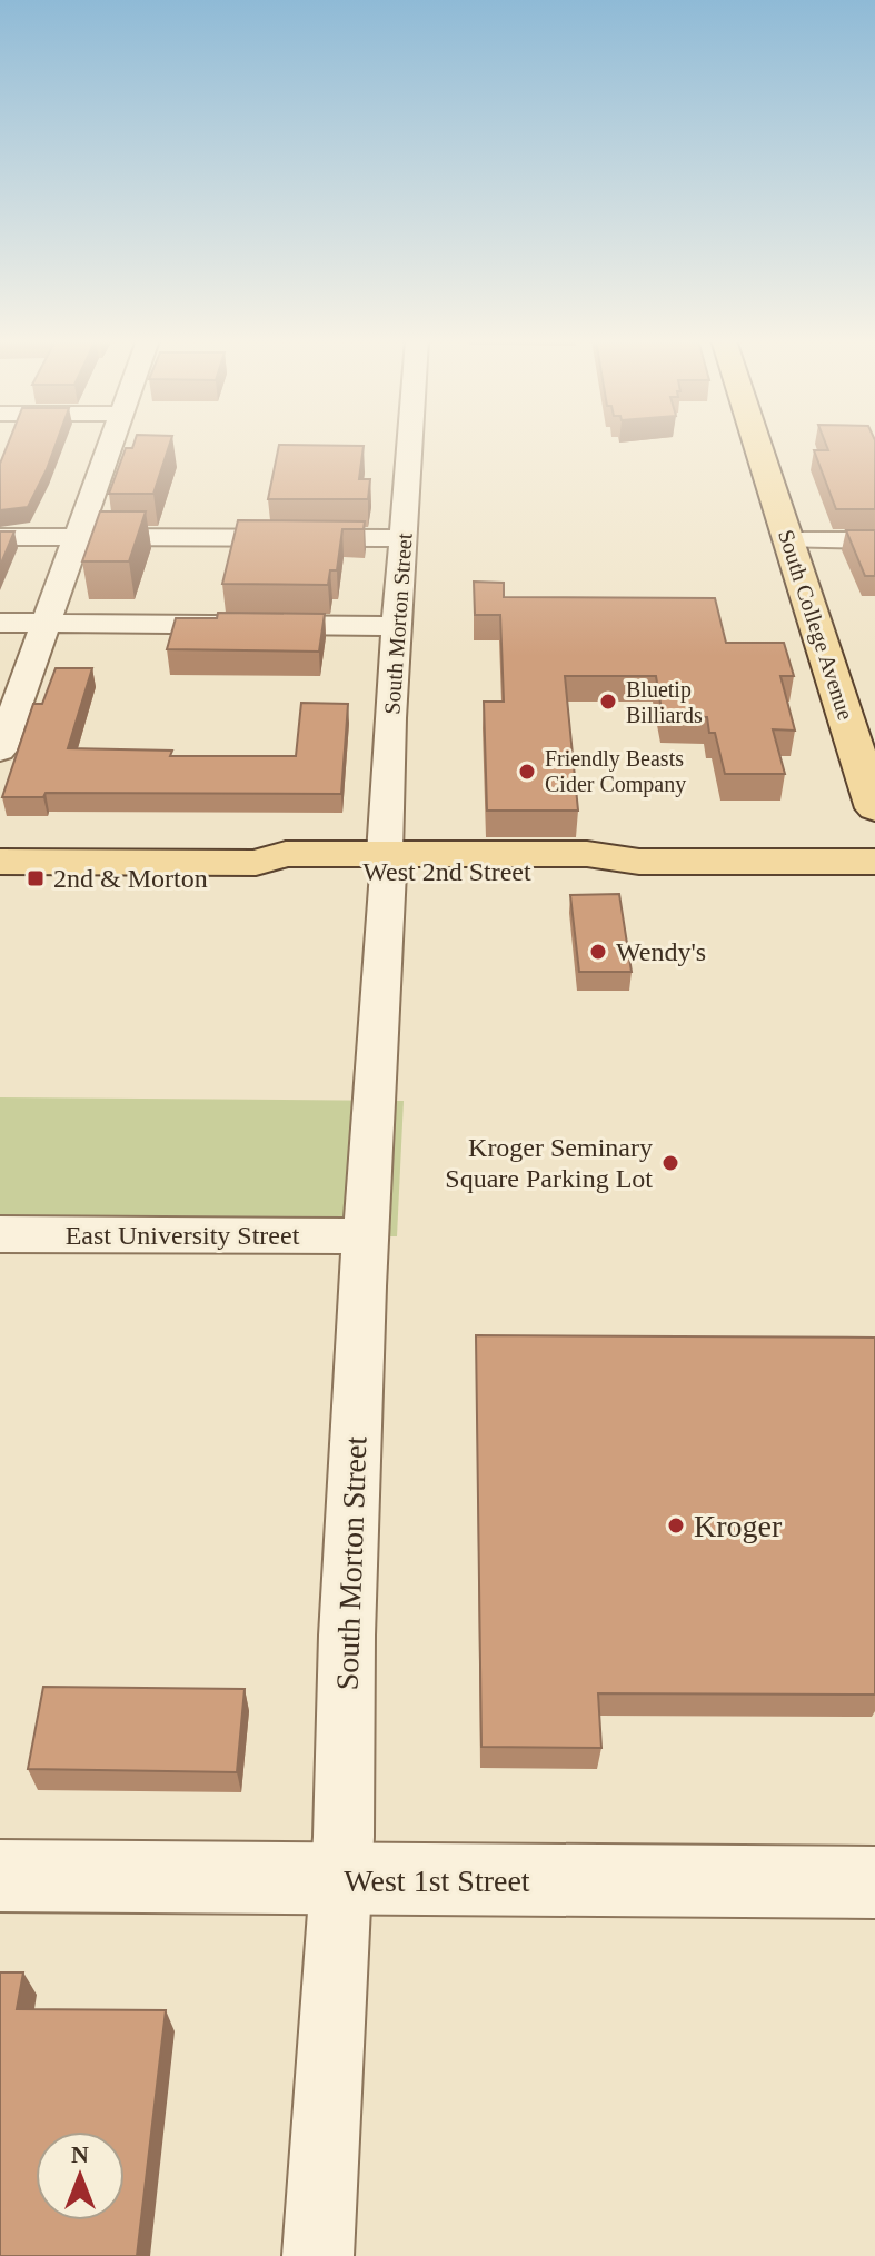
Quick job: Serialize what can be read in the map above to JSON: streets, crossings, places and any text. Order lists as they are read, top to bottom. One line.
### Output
{"streets":{"main road":["South College Avenue","West 2nd Street"],"street":["South Morton Street","East University Street","West 1st Street"]},"crossings":[["South Morton Street","West 2nd Street"],["South Morton Street","East University Street"],["South Morton Street","West 1st Street"]],"places":{"other":["Bluetip Billiards","Friendly Beasts Cider Company","Wendy's","Kroger Seminary Square Parking Lot","Kroger"],"transit":["2nd & Morton"]},"north":"top"}
